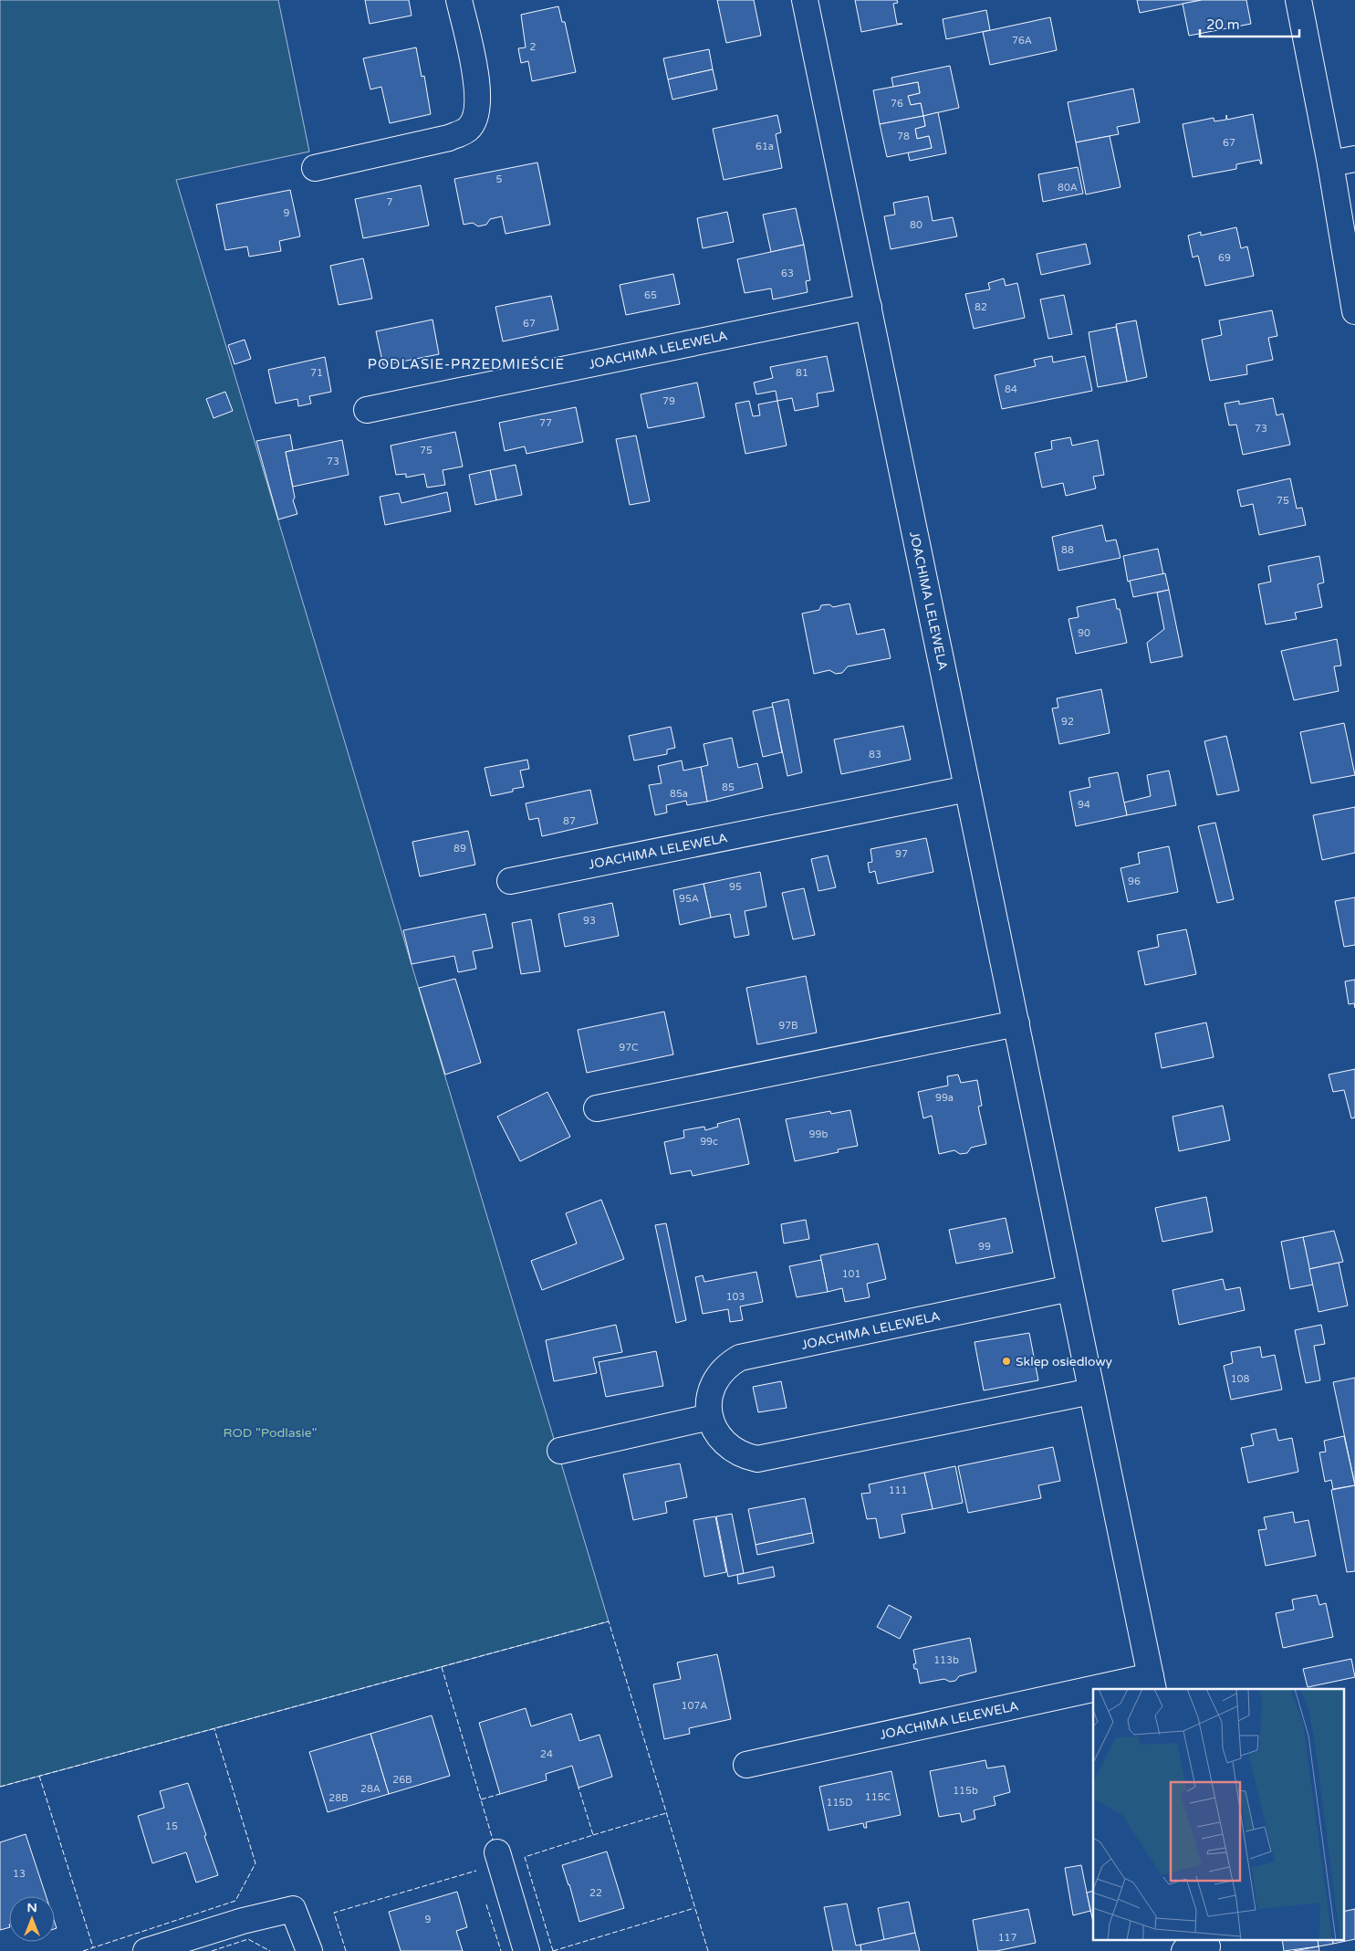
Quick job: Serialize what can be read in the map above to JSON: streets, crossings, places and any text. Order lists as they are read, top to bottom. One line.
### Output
{"streets":{"street":["JOACHIMA LELEWELA"]},"districts":["PODLASIE-PRZEDMIEŚCIE"],"parks":["ROD \"Podlasie\""],"places":["Sklep osiedlowy"],"house_numbers":["76A","2","76","78","67","61a","5","80A","7","9","80","69","63","65","82","67","71","81","84","79","77","73","75","73","75","88","90","92","83","85","85a","94","87","89","97","96","95","95A","93","97B","97C","99a","99b","99c","99","101","103","108","111","113b","107A","24","26B","28A","115b","115C","28B","115D","15","13","22","9","117"],"scale_bar":"20 m","north":"top"}
